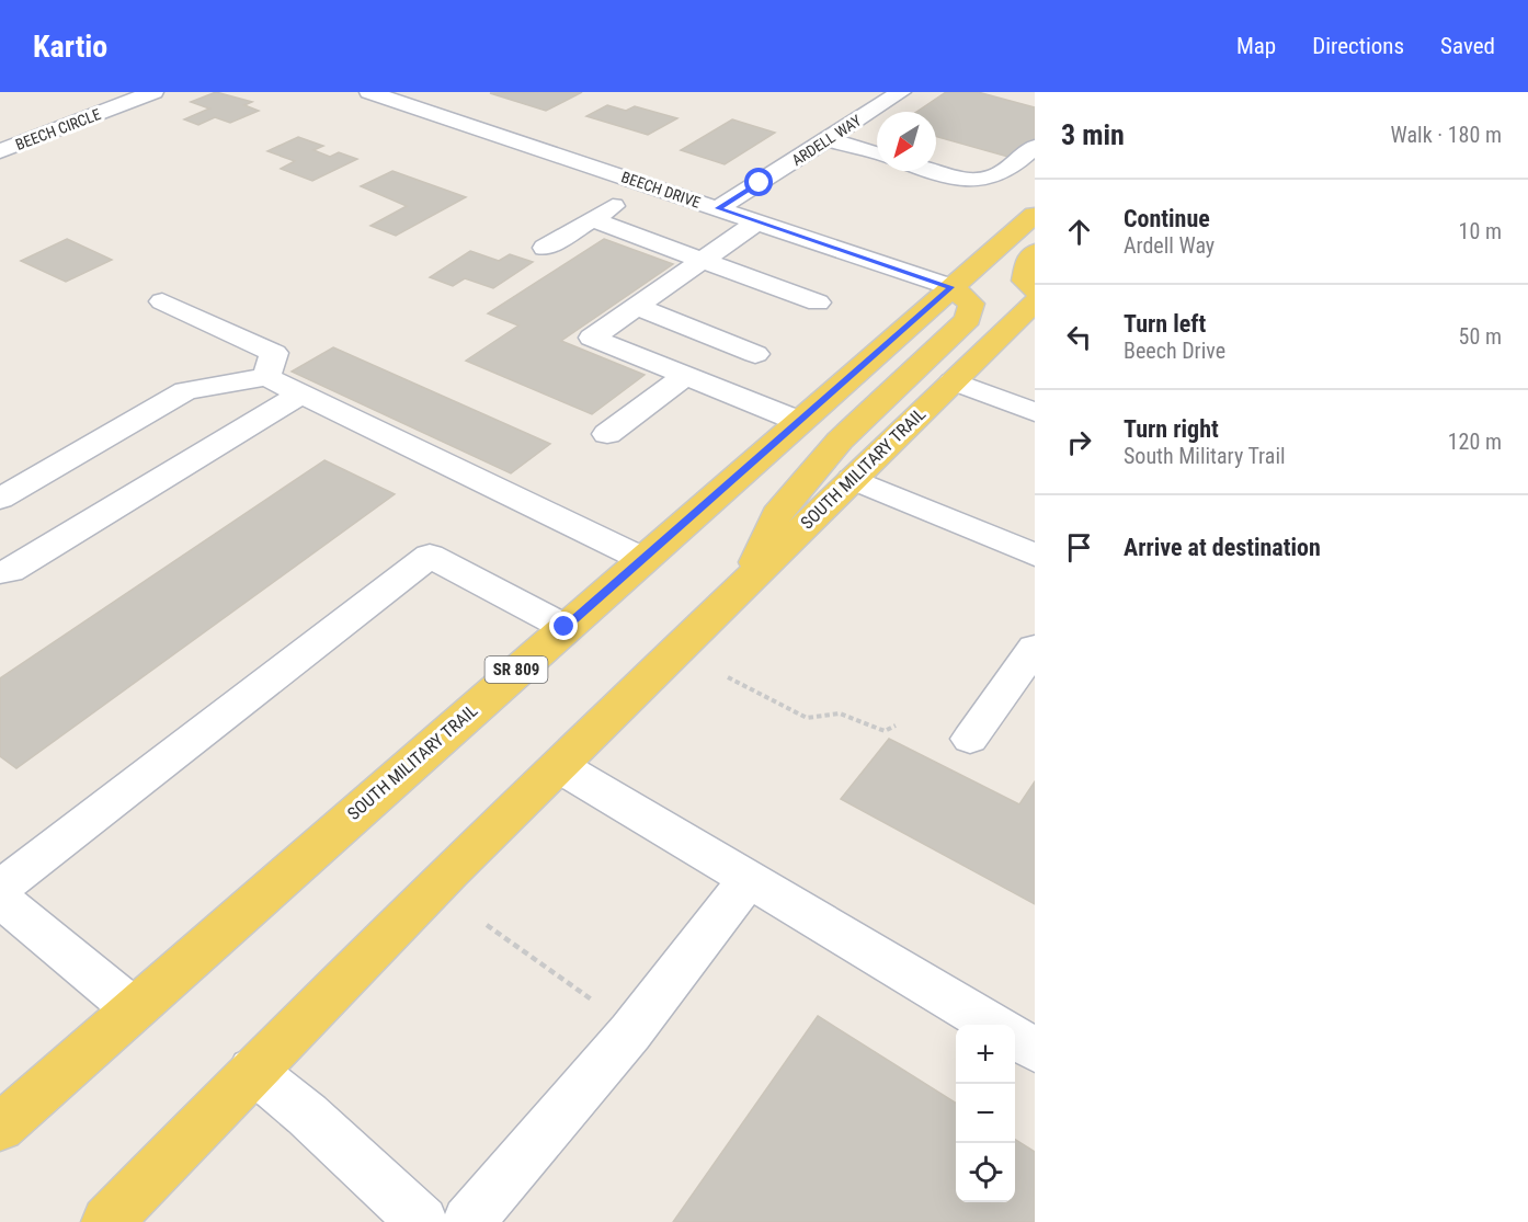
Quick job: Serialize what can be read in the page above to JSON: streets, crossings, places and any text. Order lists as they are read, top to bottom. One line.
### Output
{"streets":{"main road":["SOUTH MILITARY TRAIL","SR 809"],"street":["BEECH CIRCLE","ARDELL WAY","BEECH DRIVE"]},"crossings":[["ARDELL WAY","BEECH DRIVE"],["BEECH DRIVE","SOUTH MILITARY TRAIL"]],"north":"bottom left","page":{"header":"Kartio","nav":["Map","Directions","Saved"],"heading":["3 min","Walk · 180 m"],"list":[["Continue","Ardell Way","10 m"],["Turn left","Beech Drive","50 m"],["Turn right","South Military Trail","120 m"],"Arrive at destination"],"map_buttons":["+","−"]}}
